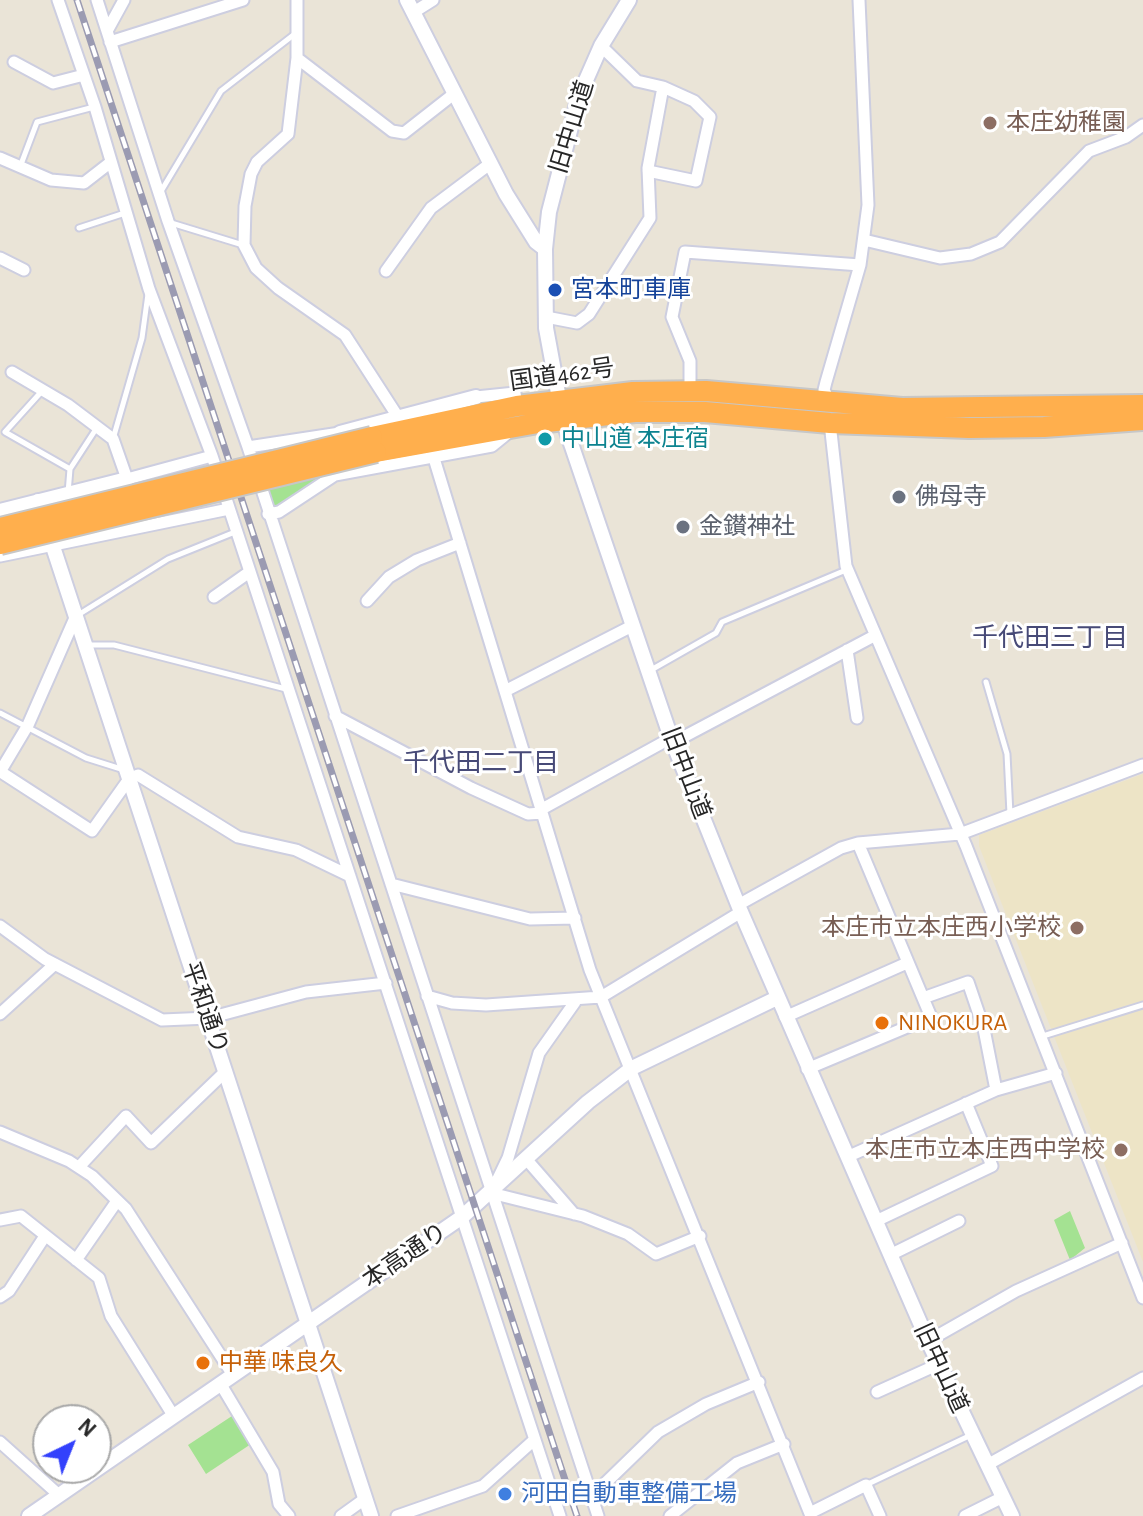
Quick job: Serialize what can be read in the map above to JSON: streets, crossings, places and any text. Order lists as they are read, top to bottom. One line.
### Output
{"streets":{"highway":["国道462号"],"street":["旧中山道","平和通り","本高通り"]},"crossings":[["旧中山道","国道462号"],["旧中山道","本高通り"],["平和通り","本高通り"]],"districts":["千代田三丁目","千代田二丁目"],"places":["本庄幼稚園","宮本町車庫","中山道 本庄宿","佛母寺","金鑚神社","本庄市立本庄西小学校","NINOKURA","本庄市立本庄西中学校","中華 味良久","河田自動車整備工場"],"north":"top right"}
